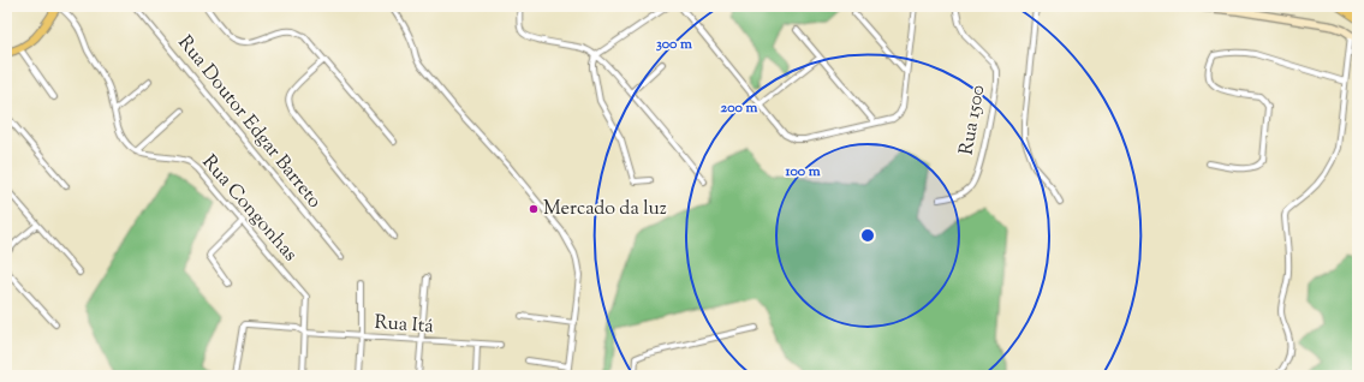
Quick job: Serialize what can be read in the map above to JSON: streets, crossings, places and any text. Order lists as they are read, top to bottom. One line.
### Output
{"streets":{"street":["Rua 1500","Rua Doutor Edgar Barreto","Rua Congonhas","Rua Itá"]},"crossings":[["Rua Congonhas","Rua Itá"]],"places":["Mercado da luz"],"rings":["300 m","200 m","100 m"]}
